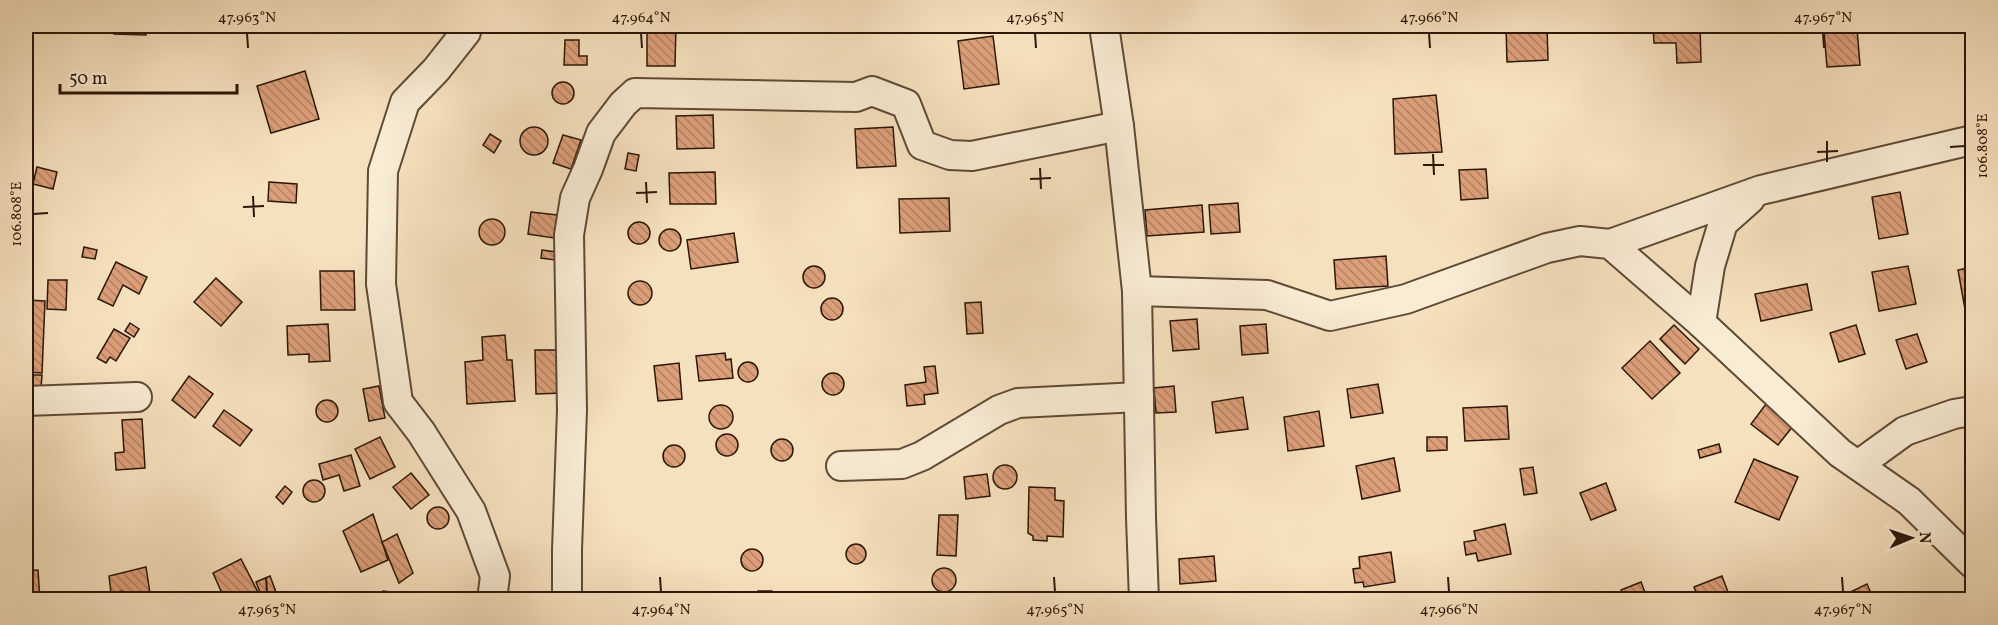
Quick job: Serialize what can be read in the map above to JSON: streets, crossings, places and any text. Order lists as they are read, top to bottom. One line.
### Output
{"scale_bar":"50 m","north":"right","coordinates":["47.963°N","47.964°N","47.965°N","47.966°N","47.967°N","106.808°E"]}
